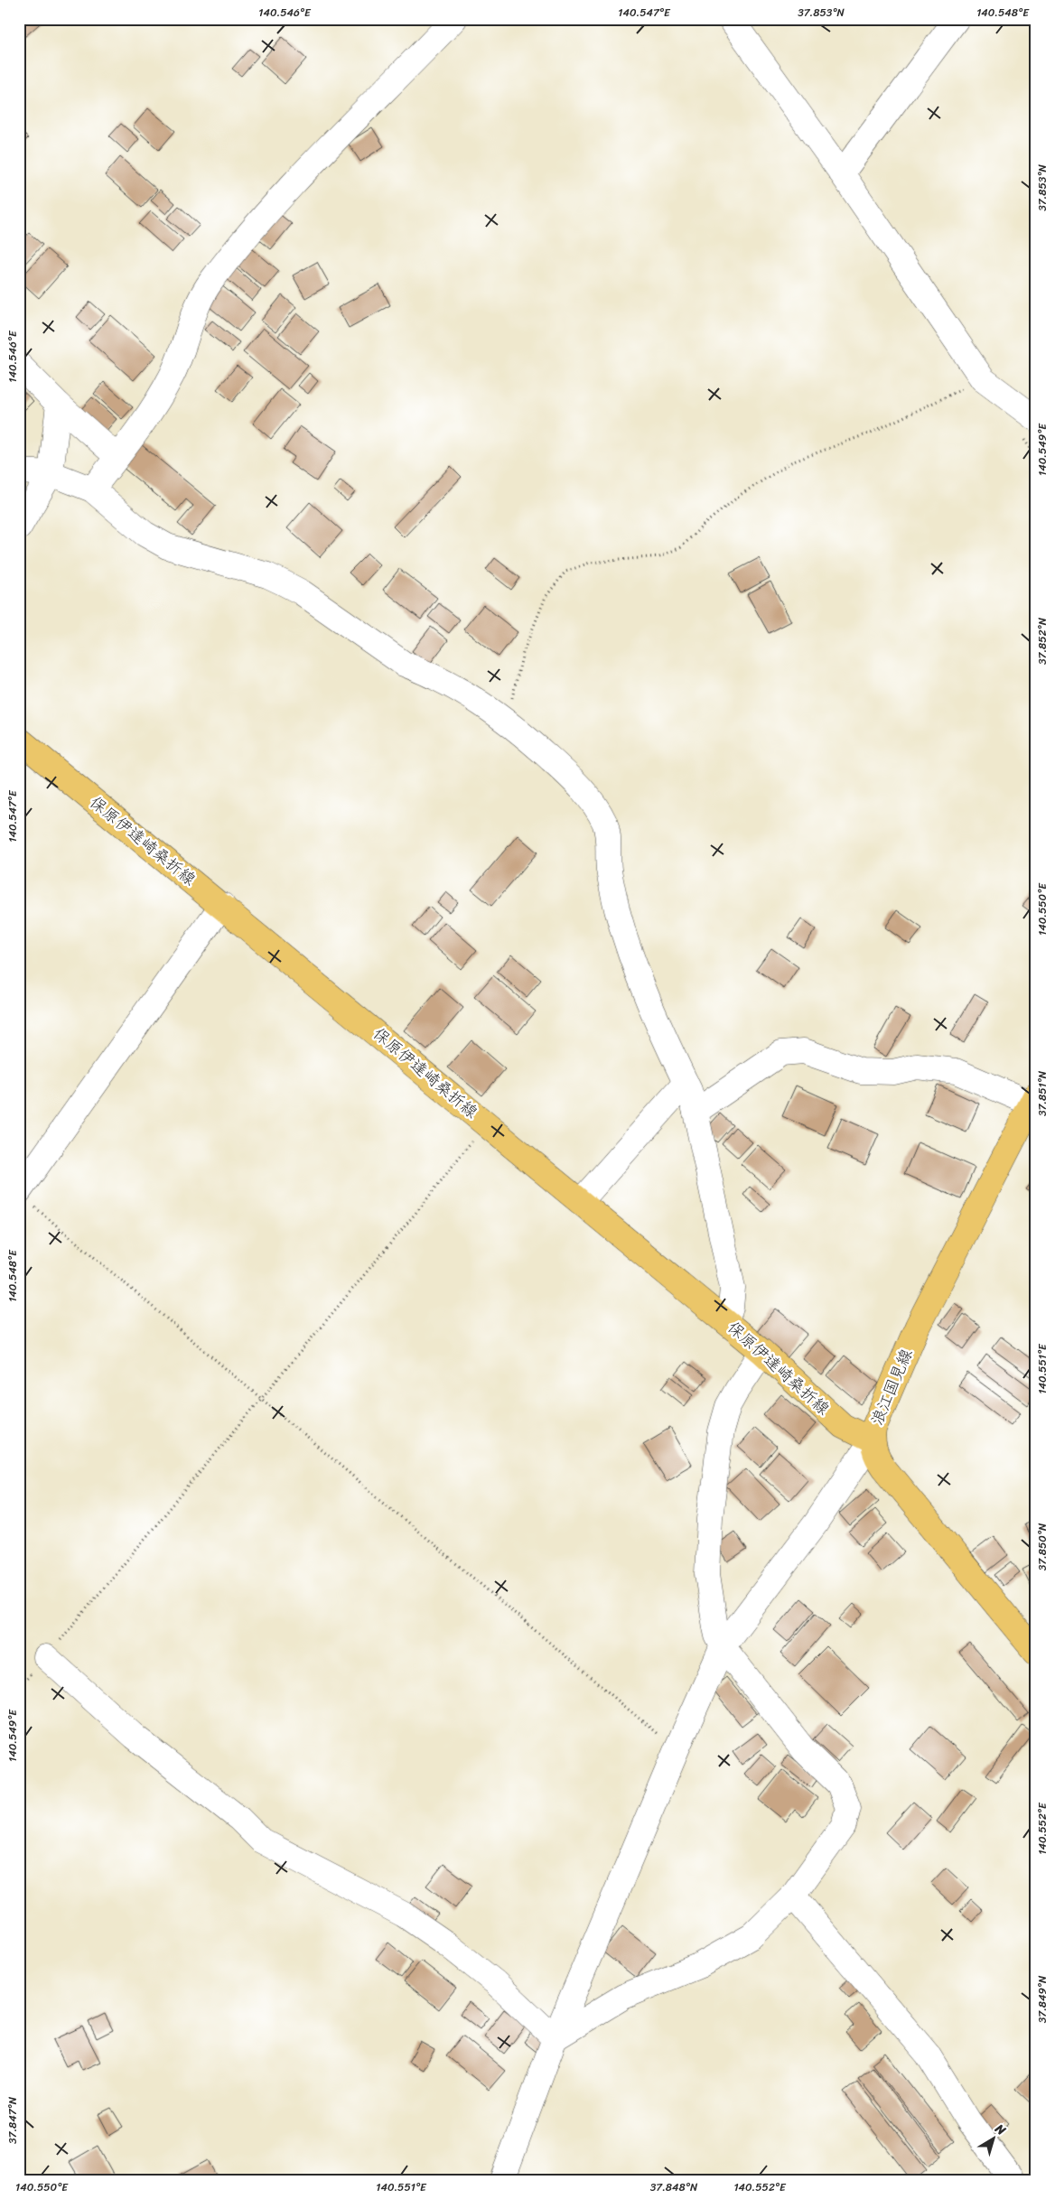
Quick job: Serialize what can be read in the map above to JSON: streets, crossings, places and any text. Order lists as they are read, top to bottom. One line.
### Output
{"streets":{"main road":["保原伊達崎桑折線","浪江国見線"]},"crossings":[["保原伊達崎桑折線","浪江国見線"]],"north":"top right","coordinates":["140.546°E","140.547°E","37.853°N","140.548°E","140.549°E","37.852°N","140.550°E","37.851°N","140.551°E","37.850°N","140.552°E","37.849°N","37.847°N","37.848°N"]}
